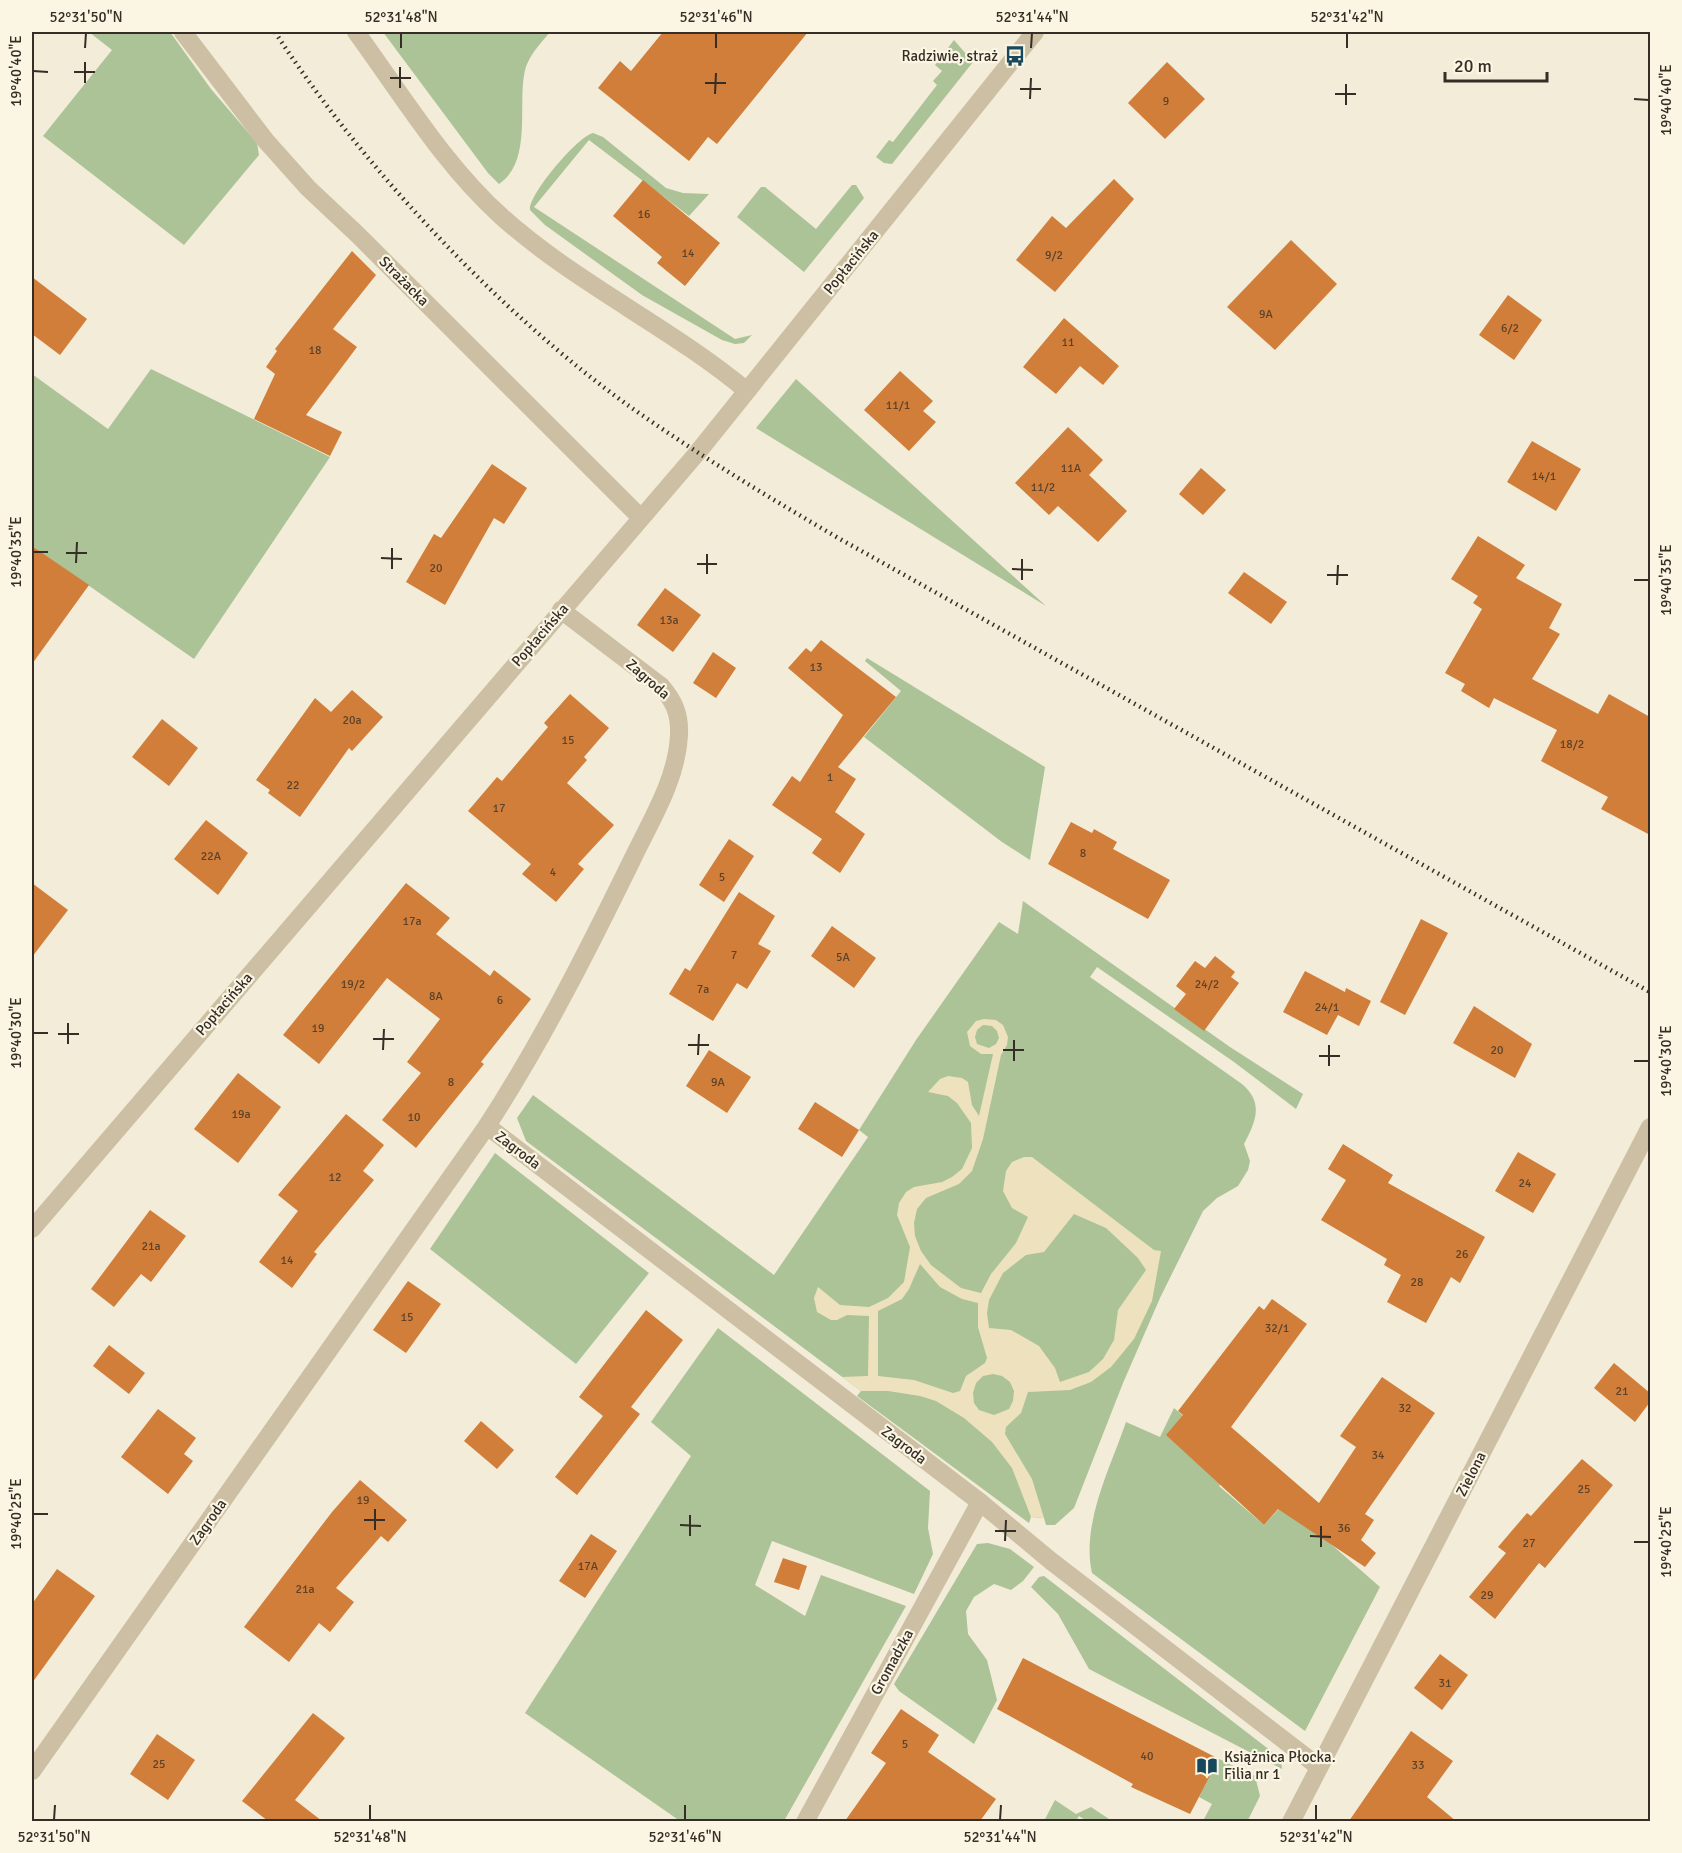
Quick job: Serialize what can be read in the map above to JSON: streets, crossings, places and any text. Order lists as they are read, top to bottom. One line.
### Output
{"streets":{"street":["Popłacińska","Strażacka","Zagroda","Zielona","Gromadzka"]},"crossings":[["Popłacińska","Strażacka"],["Popłacińska","Zagroda"],["Zagroda","Zielona"],["Zagroda","Gromadzka"]],"places":{"bus stop":["Radziwie, straż"],"library":["Książnica Płocka. Filia nr 1"]},"house_numbers":["9","16","14","9/2","9A","6/2","11","18","11/1","11A","14/1","11/2","20","13a","13","20a","15","18/2","1","22","17","8","22A","4","5","17a","7","5A","19/2","24/2","7a","8A","6","24/1","19","20","8","9A","19a","10","12","24","21a","26","14","28","15","32/1","21","32","34","25","19","36","27","17A","21a","29","31","5","40","25","33"],"scale_bar":"20 m","coordinates":["52°31'50\"N","52°31'48\"N","52°31'46\"N","52°31'44\"N","52°31'42\"N","19°40'40\"E","19°40'35\"E","19°40'30\"E","19°40'25\"E"]}
